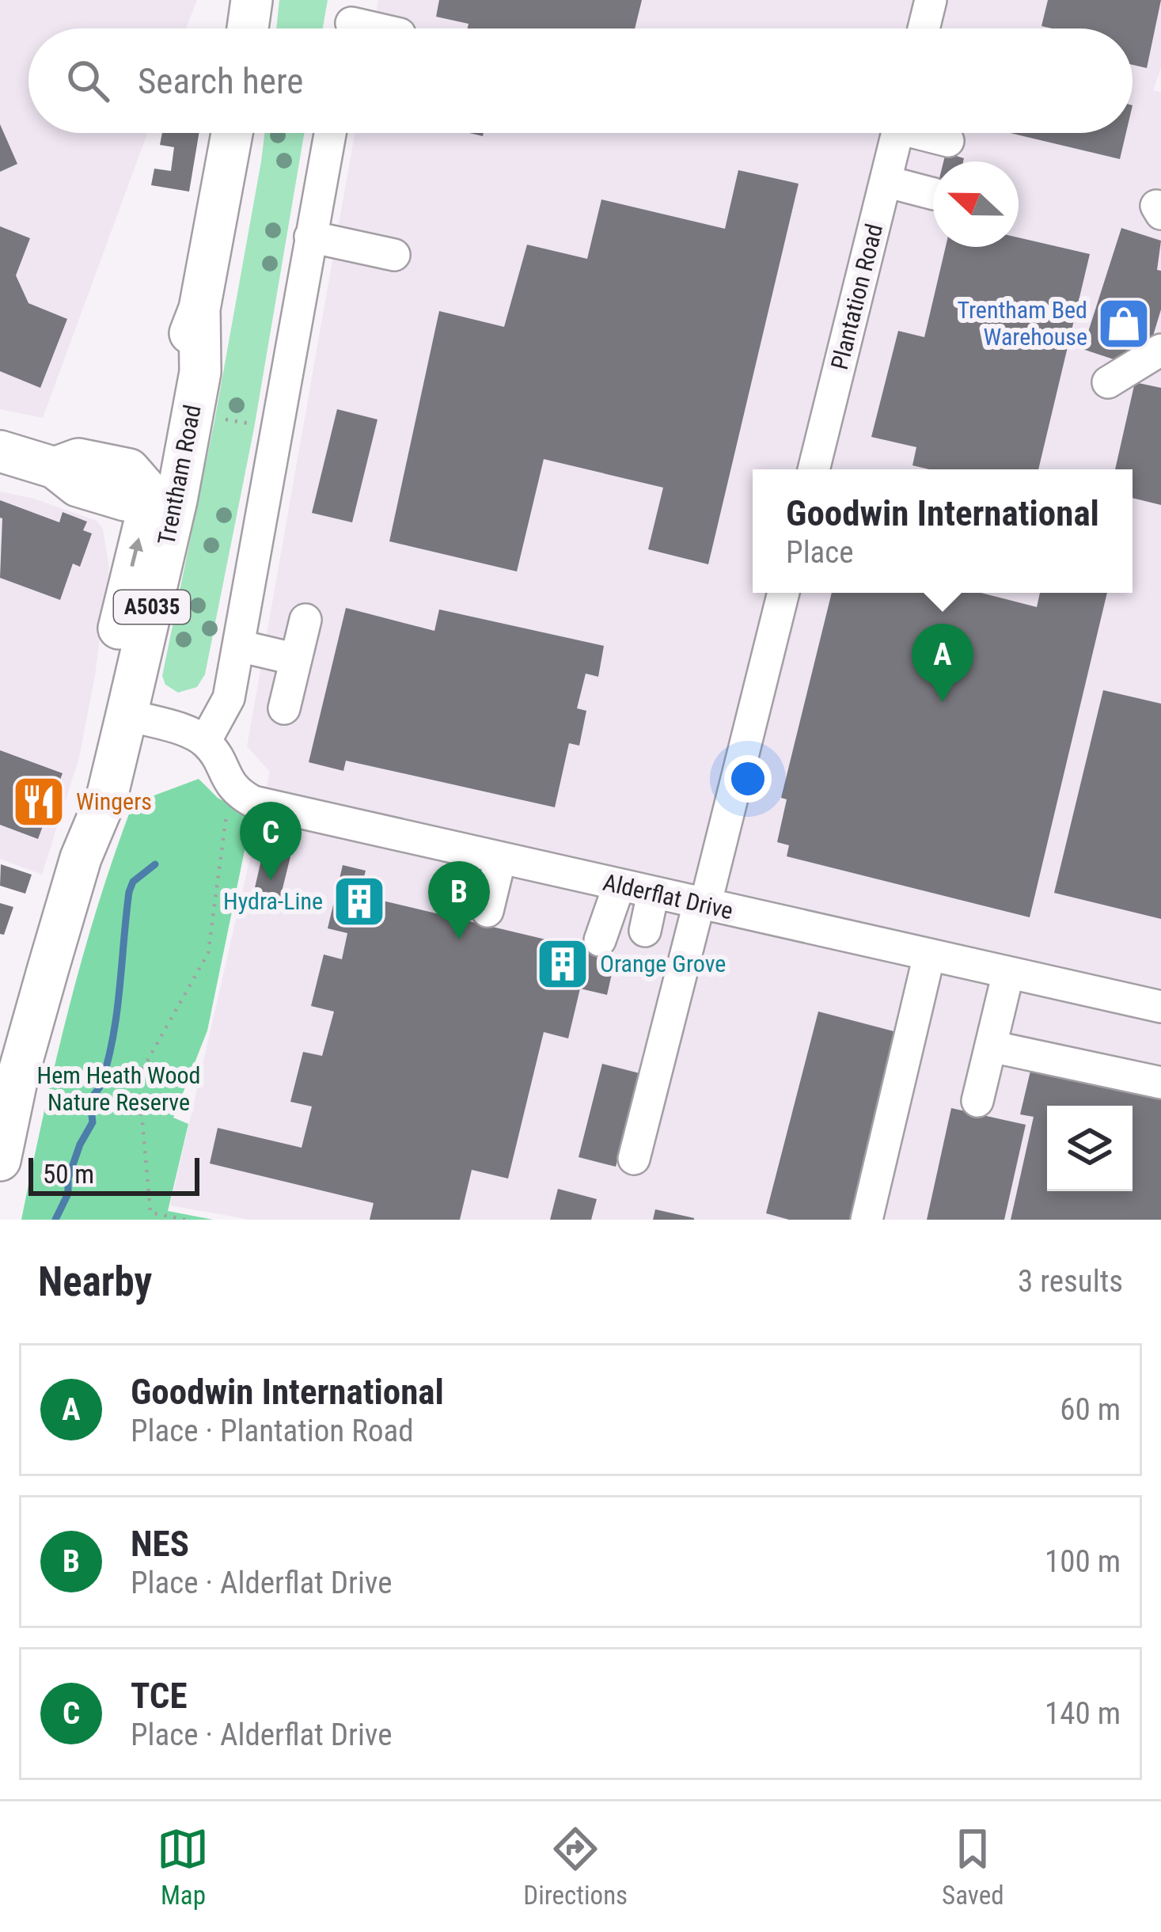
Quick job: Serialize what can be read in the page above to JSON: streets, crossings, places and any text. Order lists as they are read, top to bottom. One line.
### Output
{"streets":{"main road":["Trentham Road","A5035"],"street":["Plantation Road","Alderflat Drive"]},"parks":["Hem Heath Wood Nature Reserve"],"places":{"shop":["Trentham Bed Warehouse"],"restaurant":["Wingers"],"building":["Hydra-Line","Orange Grove"]},"scale_bar":"50 m","north":"left","page":{"search":"Search here","popup":["Goodwin International","Place"],"pins":["A","C","B"],"scale":"50 m","heading":["Nearby","3 results"],"list":[{"mark":"A","name":"Goodwin International","note":"Place · Plantation Road","value":"60 m"},{"mark":"B","name":"NES","note":"Place · Alderflat Drive","value":"100 m"},{"mark":"C","name":"TCE","note":"Place · Alderflat Drive","value":"140 m"}],"nav":["Map","Directions","Saved"]}}
